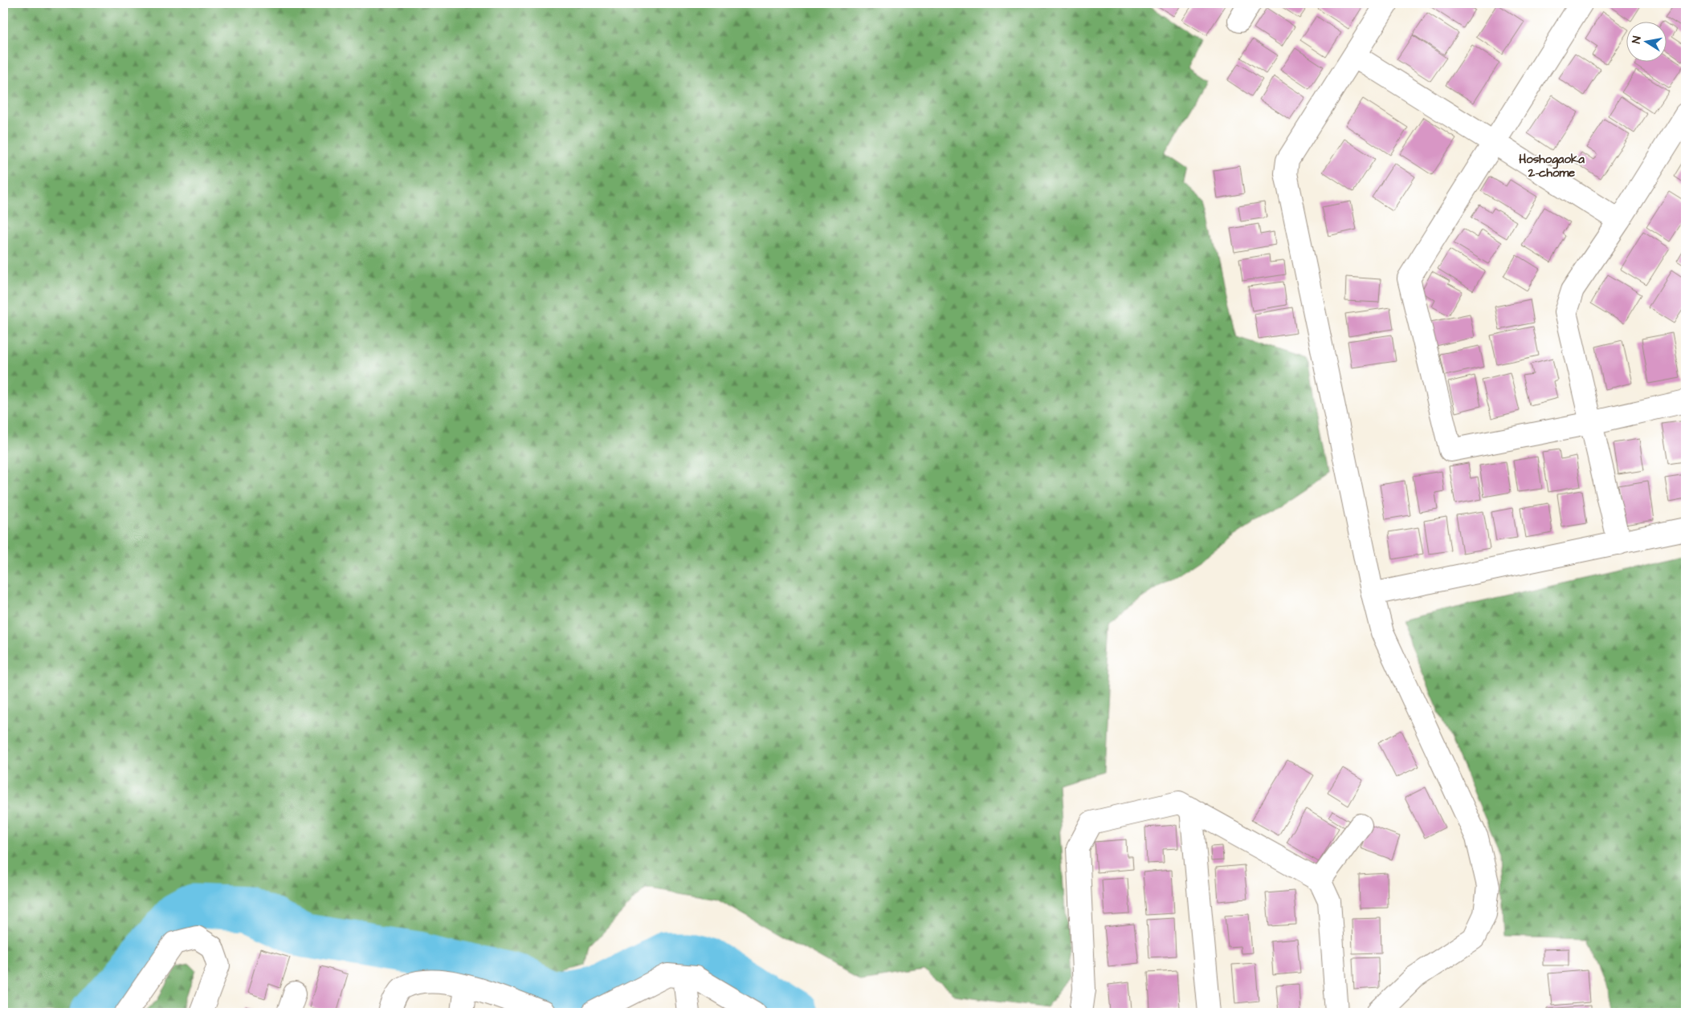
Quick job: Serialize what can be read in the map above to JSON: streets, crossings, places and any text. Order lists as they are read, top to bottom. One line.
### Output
{"districts":["Hoshogaoka 2-chome"],"north":"left"}
